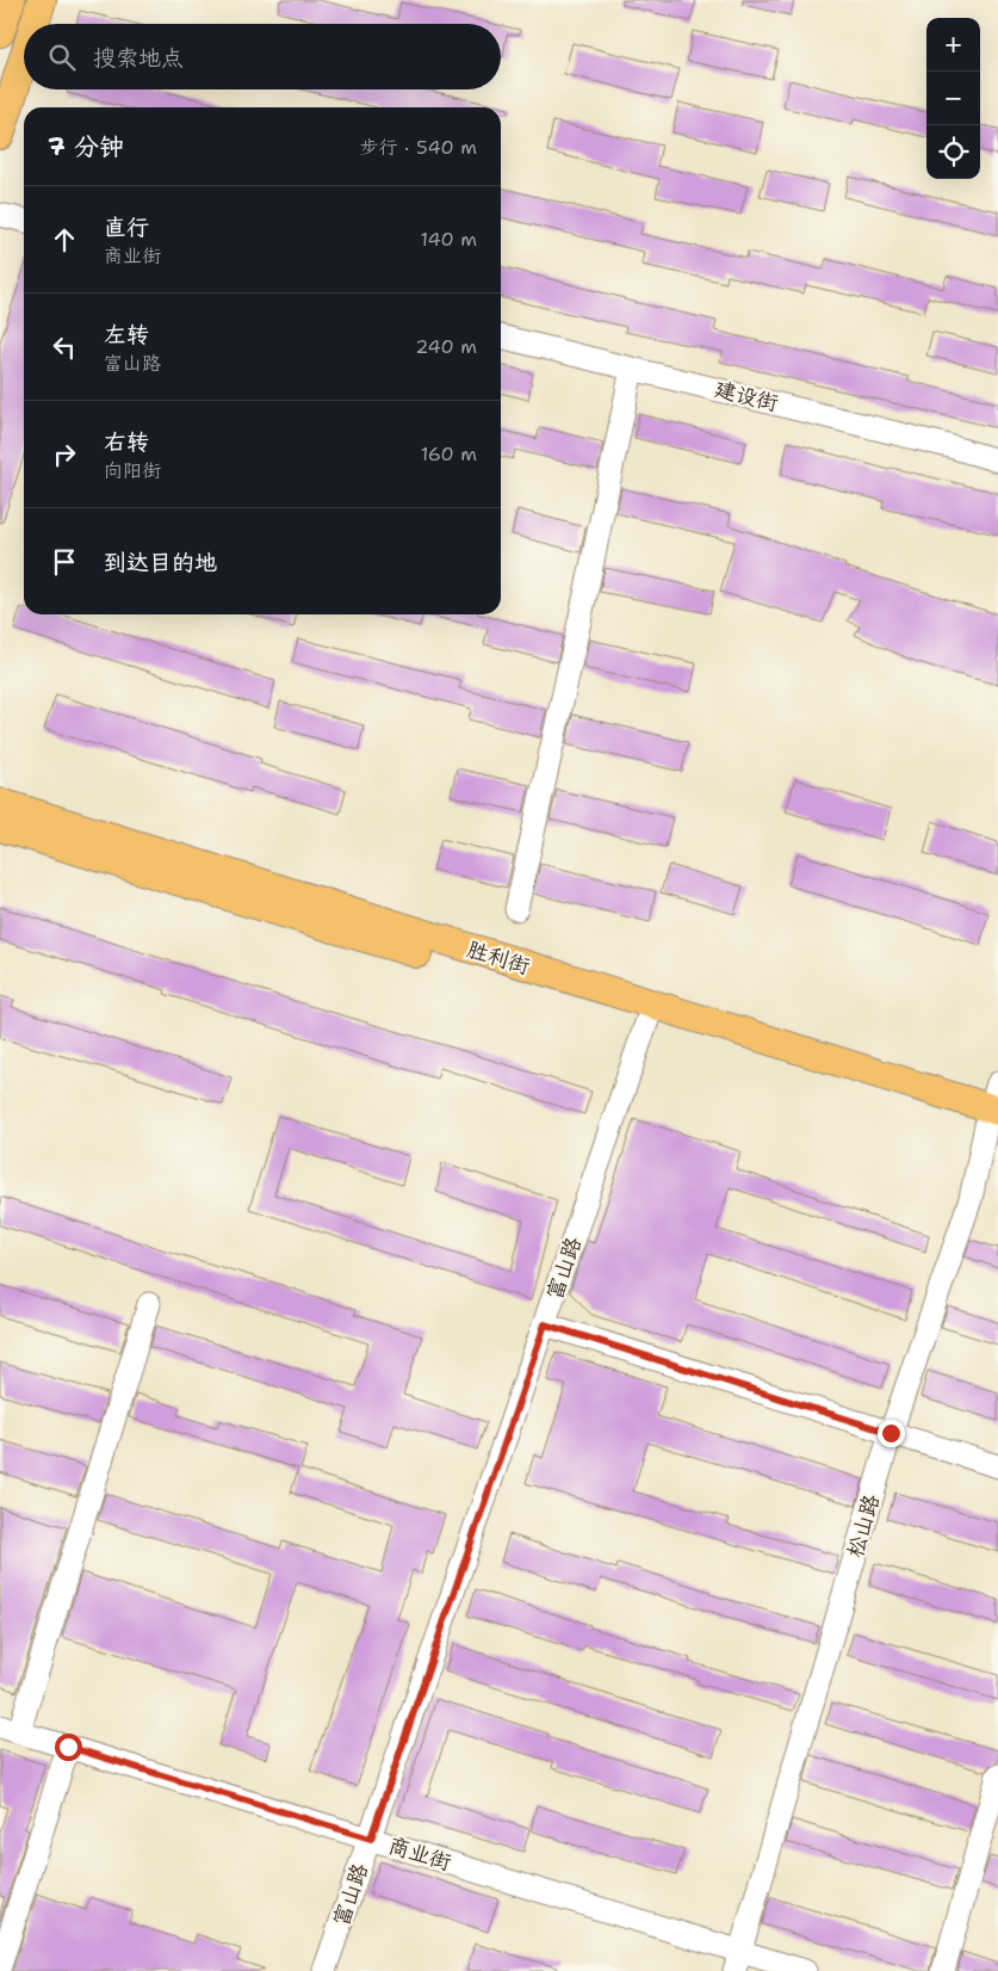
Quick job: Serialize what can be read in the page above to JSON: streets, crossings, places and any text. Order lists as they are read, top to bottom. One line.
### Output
{"streets":{"main road":["胜利街"],"street":["建设街","富山路","松山路","商业街"]},"crossings":[["胜利街","富山路"],["胜利街","松山路"],["富山路","商业街"],["松山路","商业街"]],"page":{"map_buttons":["+","−"],"search":"搜索地点","heading":["7 分钟","步行 · 540 m"],"list":[["直行","商业街","140 m"],["左转","富山路","240 m"],["右转","向阳街","160 m"],"到达目的地"]}}
